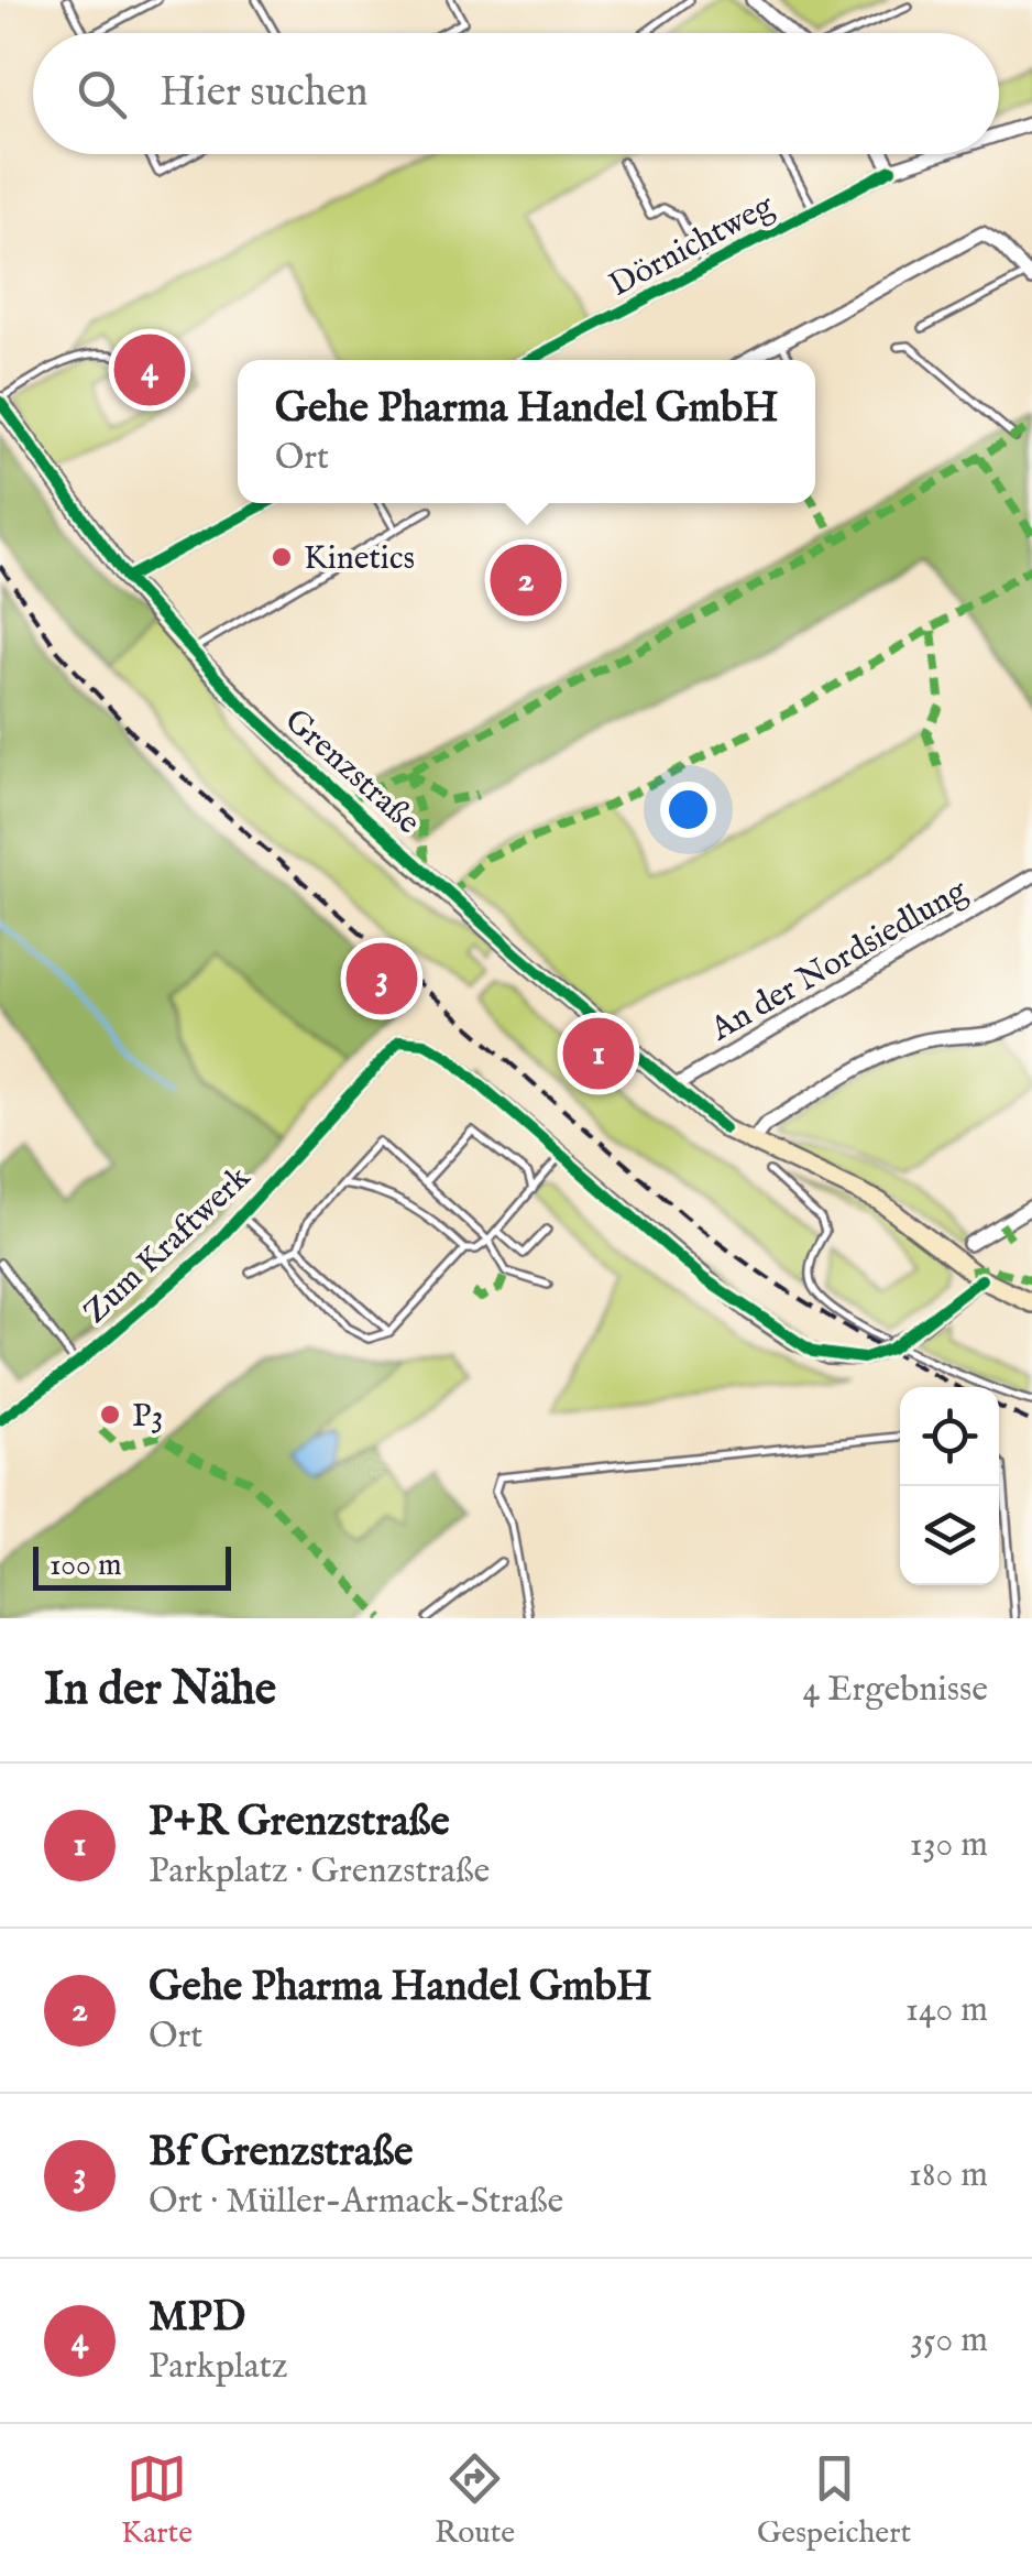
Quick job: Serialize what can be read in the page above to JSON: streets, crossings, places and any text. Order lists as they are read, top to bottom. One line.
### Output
{"streets":{"main road":["Grenzstraße"],"street":["Dörnichtweg","An der Nordsiedlung","Zum Kraftwerk"]},"crossings":[["Grenzstraße","An der Nordsiedlung"]],"places":["Kinetics","P3"],"scale_bar":"100 m","page":{"search":"Hier suchen","pins":["4","2","3","1"],"popup":["Gehe Pharma Handel GmbH","Ort"],"scale":"100 m","heading":["In der Nähe","4 Ergebnisse"],"list":[{"mark":"1","name":"P+R Grenzstraße","note":"Parkplatz · Grenzstraße","value":"130 m"},{"mark":"2","name":"Gehe Pharma Handel GmbH","note":"Ort","value":"140 m"},{"mark":"3","name":"Bf Grenzstraße","note":"Ort · Müller-Armack-Straße","value":"180 m"},{"mark":"4","name":"MPD","note":"Parkplatz","value":"350 m"}],"nav":["Karte","Route","Gespeichert"]}}
